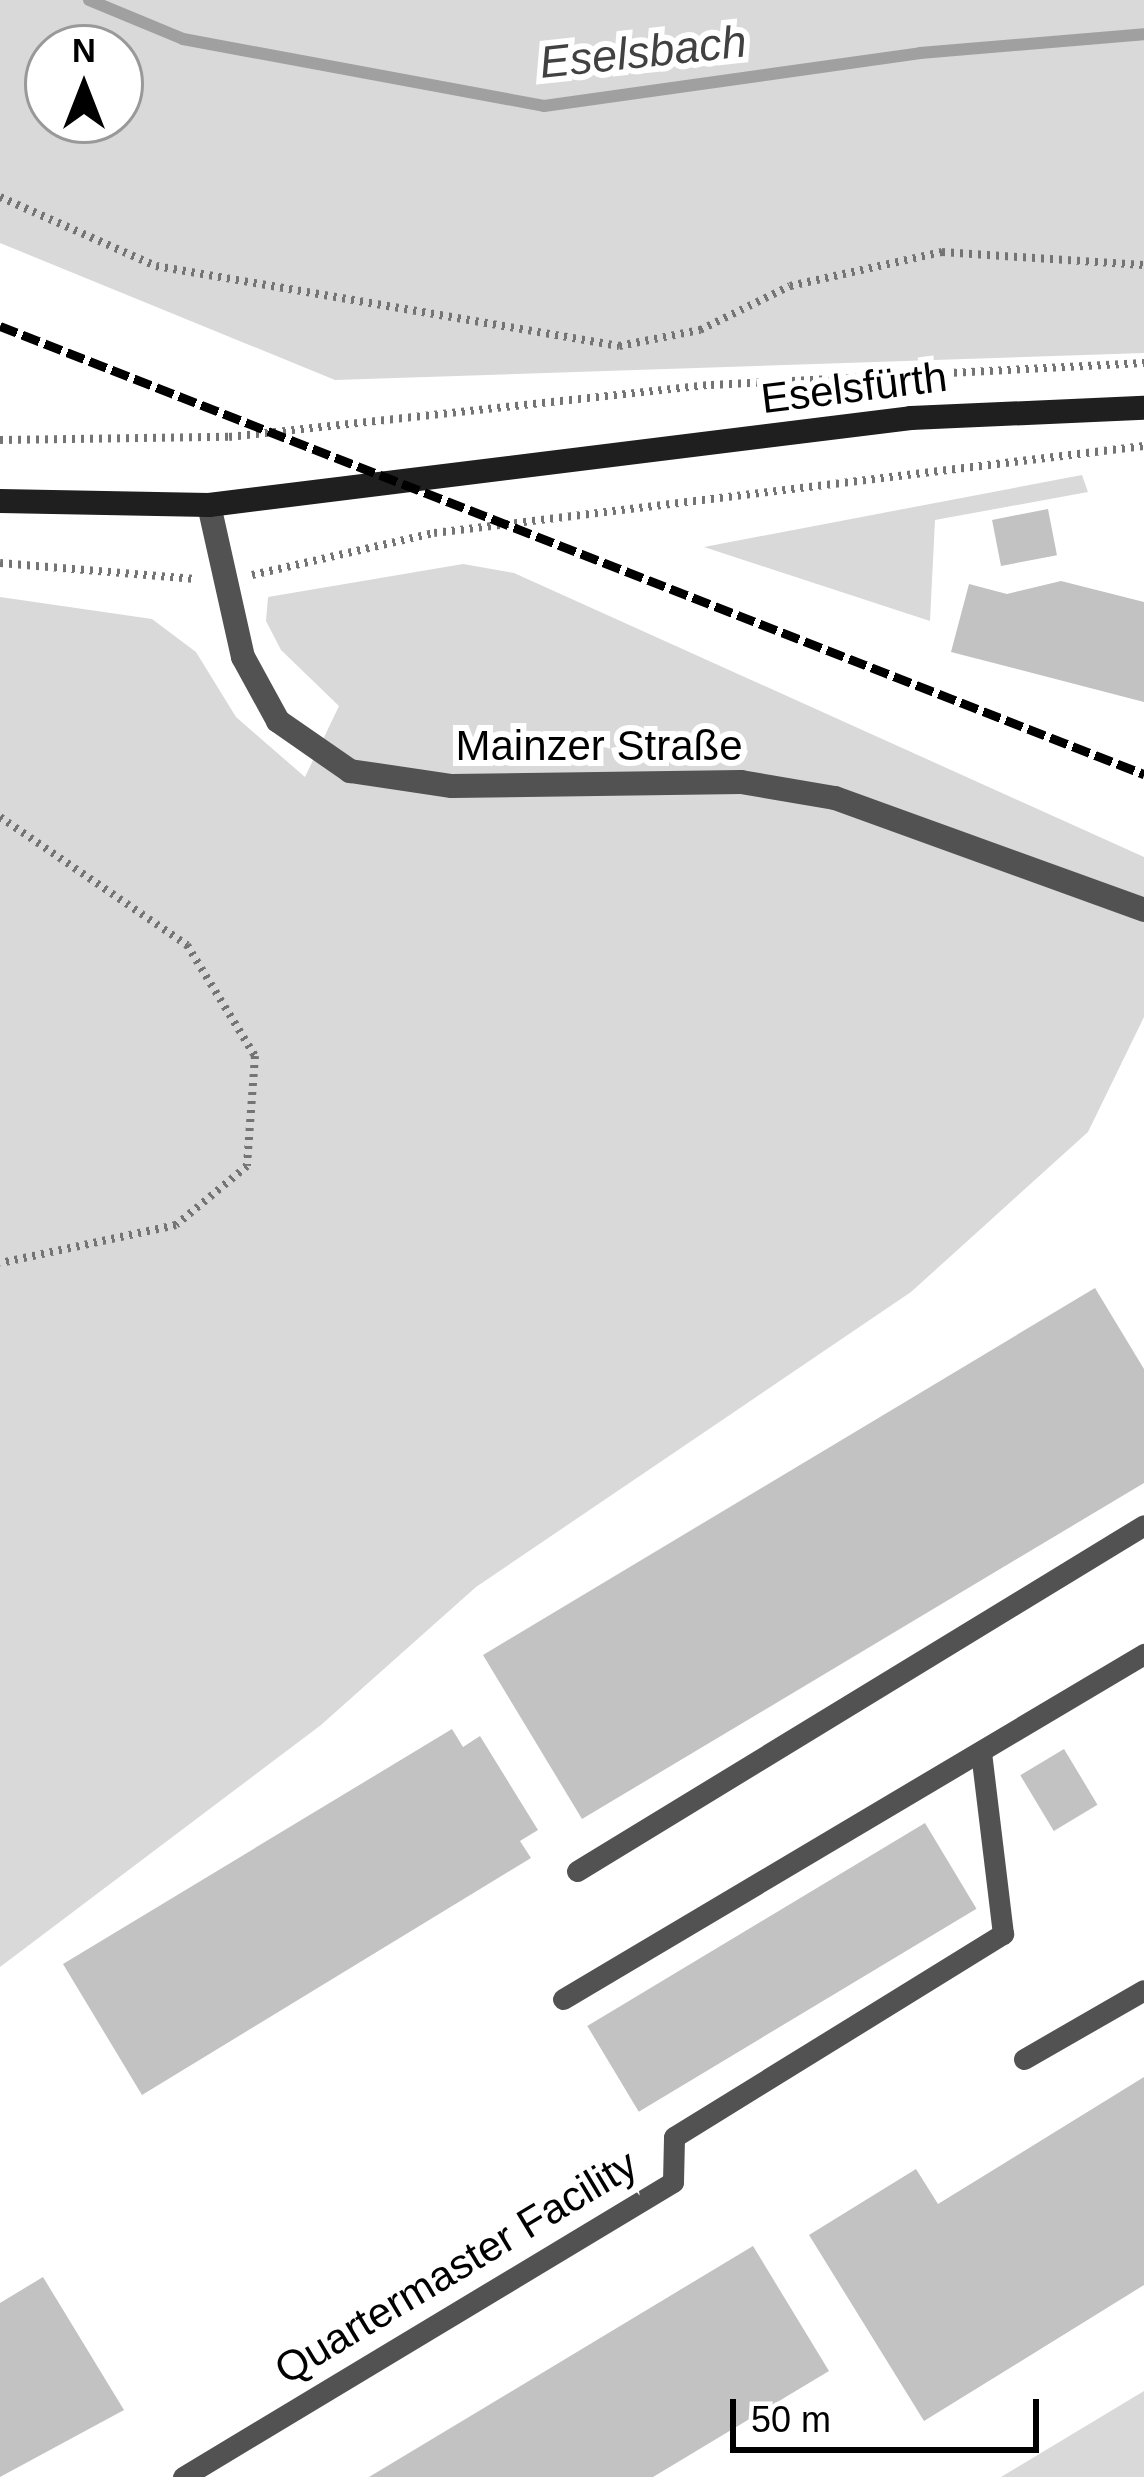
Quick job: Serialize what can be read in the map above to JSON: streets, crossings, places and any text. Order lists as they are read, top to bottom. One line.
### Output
{"streets":{"main road":["Eselsfürth"],"street":["Mainzer Straße"],"lane":["Quartermaster Facility"]},"crossings":[["Eselsfürth","Mainzer Straße"]],"water":["Eselsbach"],"scale_bar":"50 m","north":"top"}
